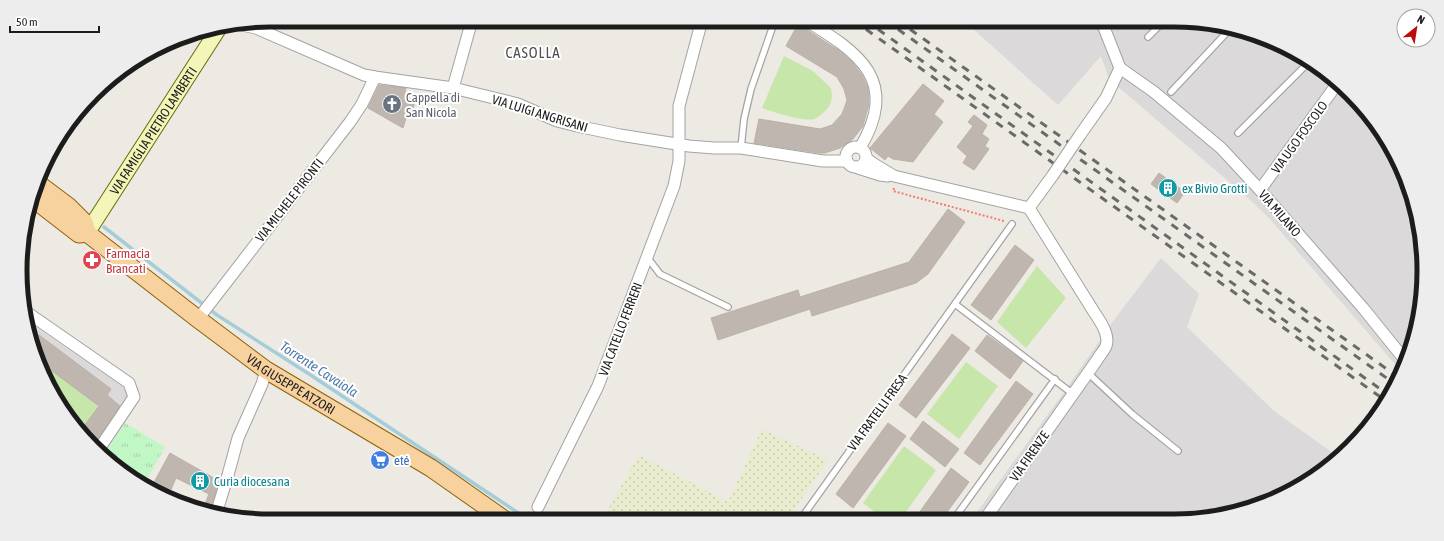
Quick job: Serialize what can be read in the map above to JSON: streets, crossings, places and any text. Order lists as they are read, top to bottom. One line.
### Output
{"streets":{"main road":["VIA FAMIGLIA PIETRO LAMBERTI","VIA GIUSEPPE ATZORI"],"street":["VIA LUIGI ANGRISANI","VIA UGO FOSCOLO","VIA MICHELE PIRONTI","VIA MILANO","VIA CATELLO FERRERI","VIA FIRENZE"],"lane":["VIA FRATELLI FRESA"]},"crossings":[["VIA LUIGI ANGRISANI","VIA MICHELE PIRONTI"],["VIA LUIGI ANGRISANI","VIA CATELLO FERRERI"],["VIA FAMIGLIA PIETRO LAMBERTI","VIA GIUSEPPE ATZORI"],["VIA UGO FOSCOLO","VIA MILANO"],["VIA MICHELE PIRONTI","VIA GIUSEPPE ATZORI"]],"districts":["CASOLLA"],"water":["Torrente Cavaiola"],"places":{"church":["Cappella di San Nicola"],"building":["ex Bivio Grotti","Curia diocesana"],"pharmacy":["Farmacia Brancati"],"supermarket":["eté"]},"scale_bar":"50 m","north":"top right"}
